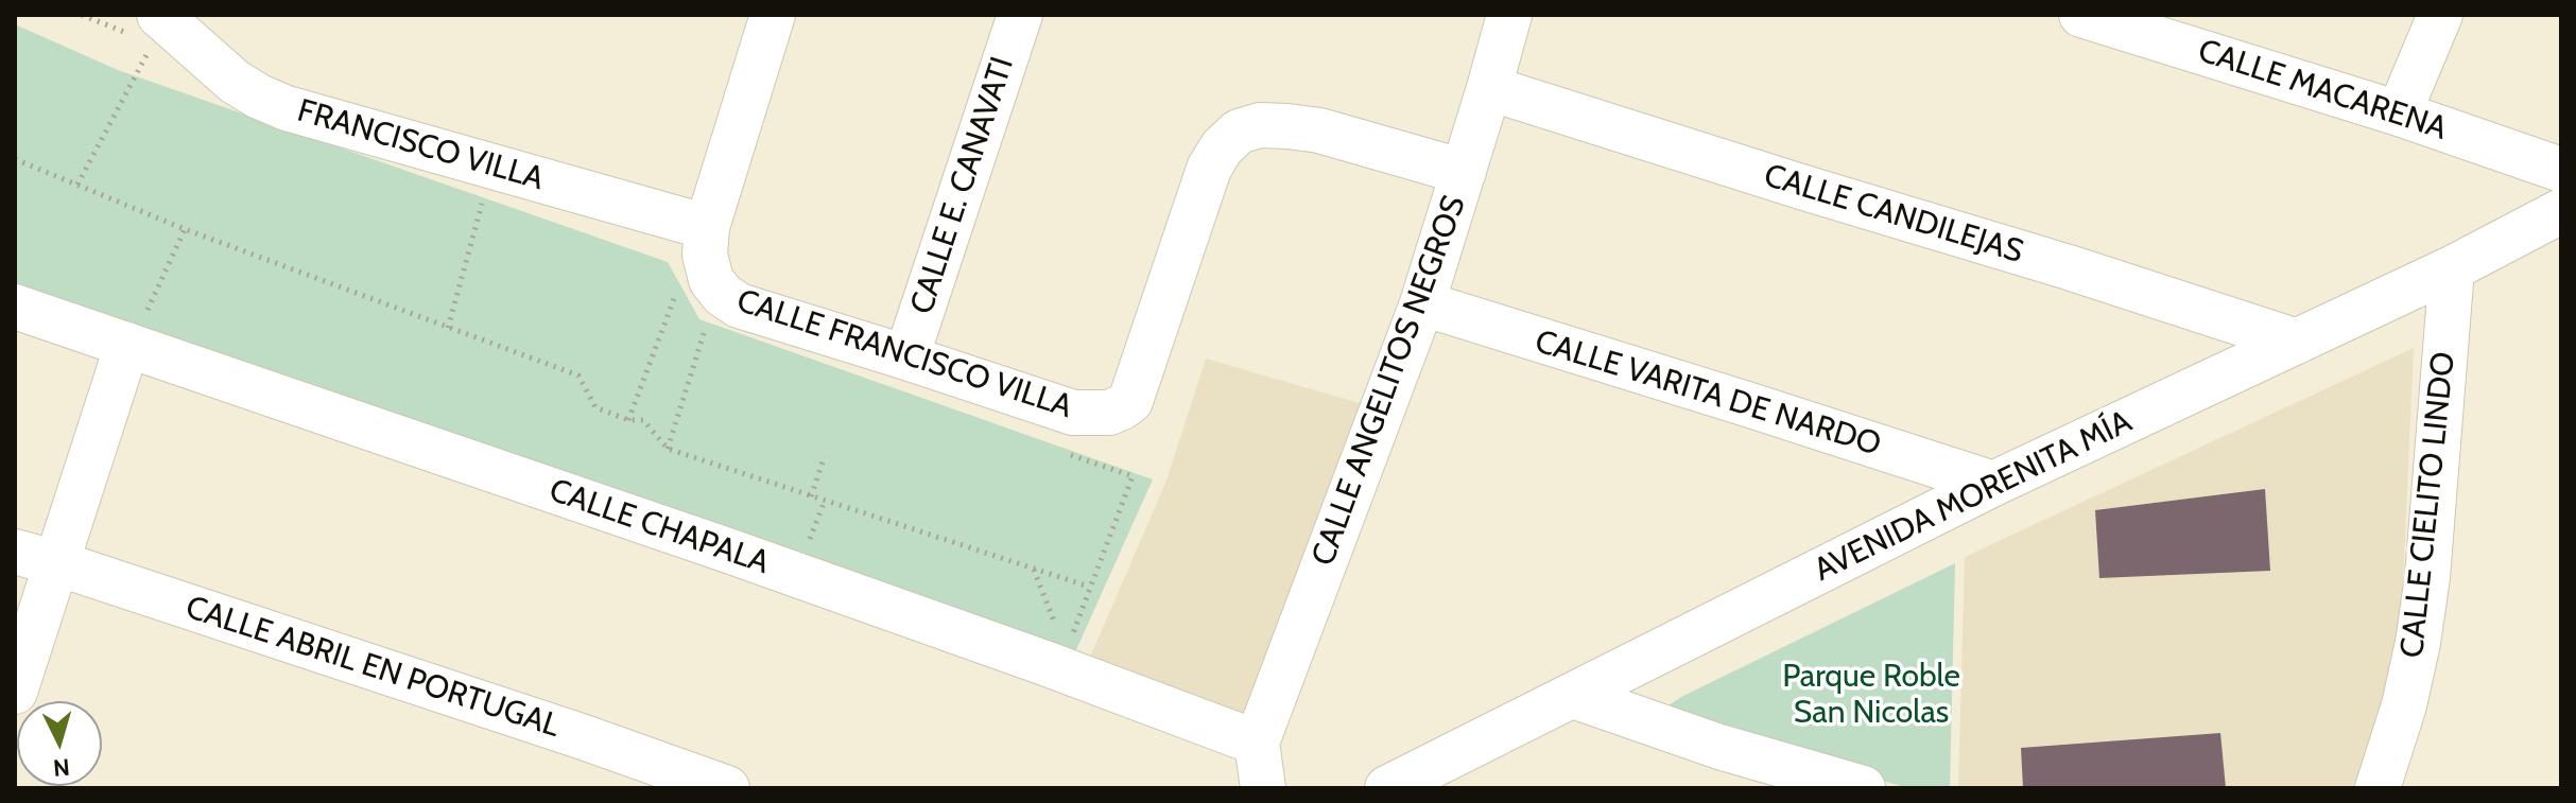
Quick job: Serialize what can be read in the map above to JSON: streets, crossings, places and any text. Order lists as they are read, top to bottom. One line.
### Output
{"streets":{"street":["CALLE MACARENA","FRANCISCO VILLA","CALLE E. CANAVATI","CALLE CANDILEJAS","CALLE FRANCISCO VILLA","CALLE ANGELITOS NEGROS","CALLE VARITA DE NARDO","AVENIDA MORENITA MÍA","CALLE CIELITO LINDO","CALLE CHAPALA","CALLE ABRIL EN PORTUGAL"]},"crossings":[["FRANCISCO VILLA","CALLE FRANCISCO VILLA"],["CALLE E. CANAVATI","CALLE FRANCISCO VILLA"],["CALLE CANDILEJAS","CALLE ANGELITOS NEGROS"],["CALLE CANDILEJAS","AVENIDA MORENITA MÍA"],["CALLE FRANCISCO VILLA","CALLE ANGELITOS NEGROS"],["CALLE ANGELITOS NEGROS","CALLE VARITA DE NARDO"],["CALLE ANGELITOS NEGROS","CALLE CHAPALA"],["CALLE VARITA DE NARDO","AVENIDA MORENITA MÍA"],["AVENIDA MORENITA MÍA","CALLE CIELITO LINDO"]],"parks":["Parque Roble San Nicolas"],"north":"bottom"}
